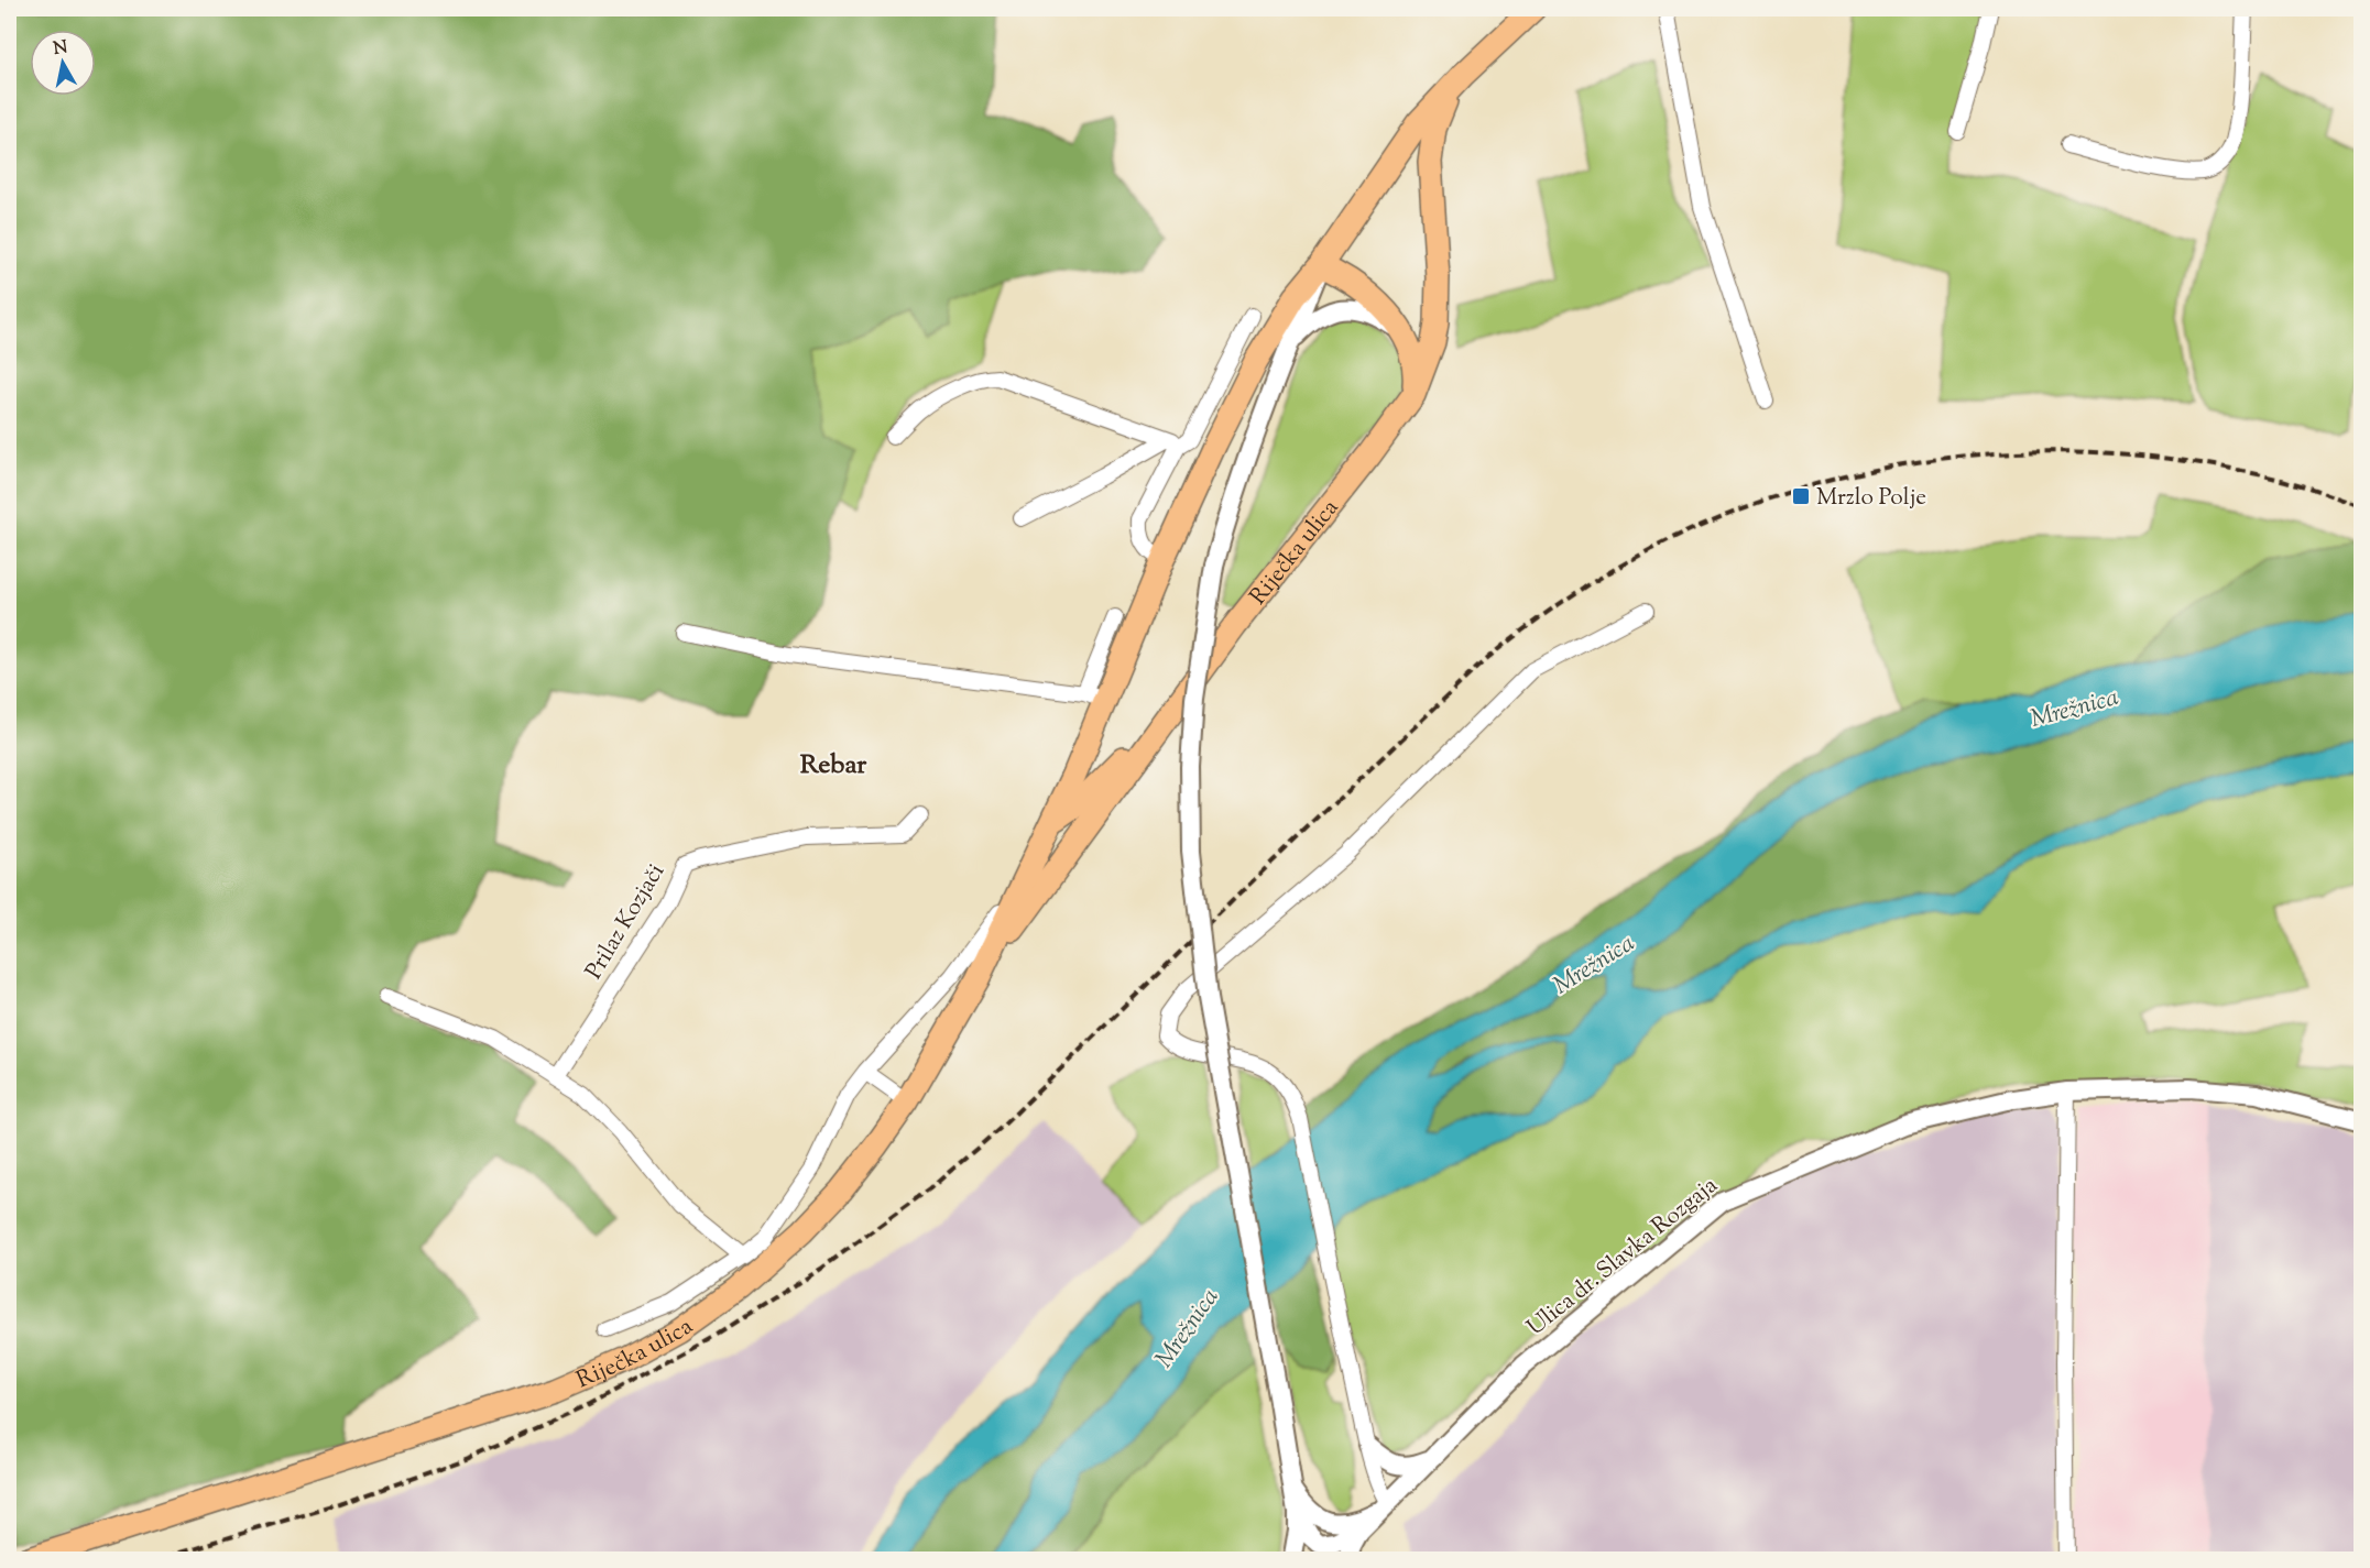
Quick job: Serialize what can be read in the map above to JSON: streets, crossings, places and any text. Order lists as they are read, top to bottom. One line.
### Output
{"streets":{"main road":["Riječka ulica"],"street":["Prilaz Kozjači","Ulica dr. Slavka Rozgaja"]},"districts":["Rebar"],"water":["Mrežnica"],"places":{"transit":["Mrzlo Polje"]},"north":"top"}
